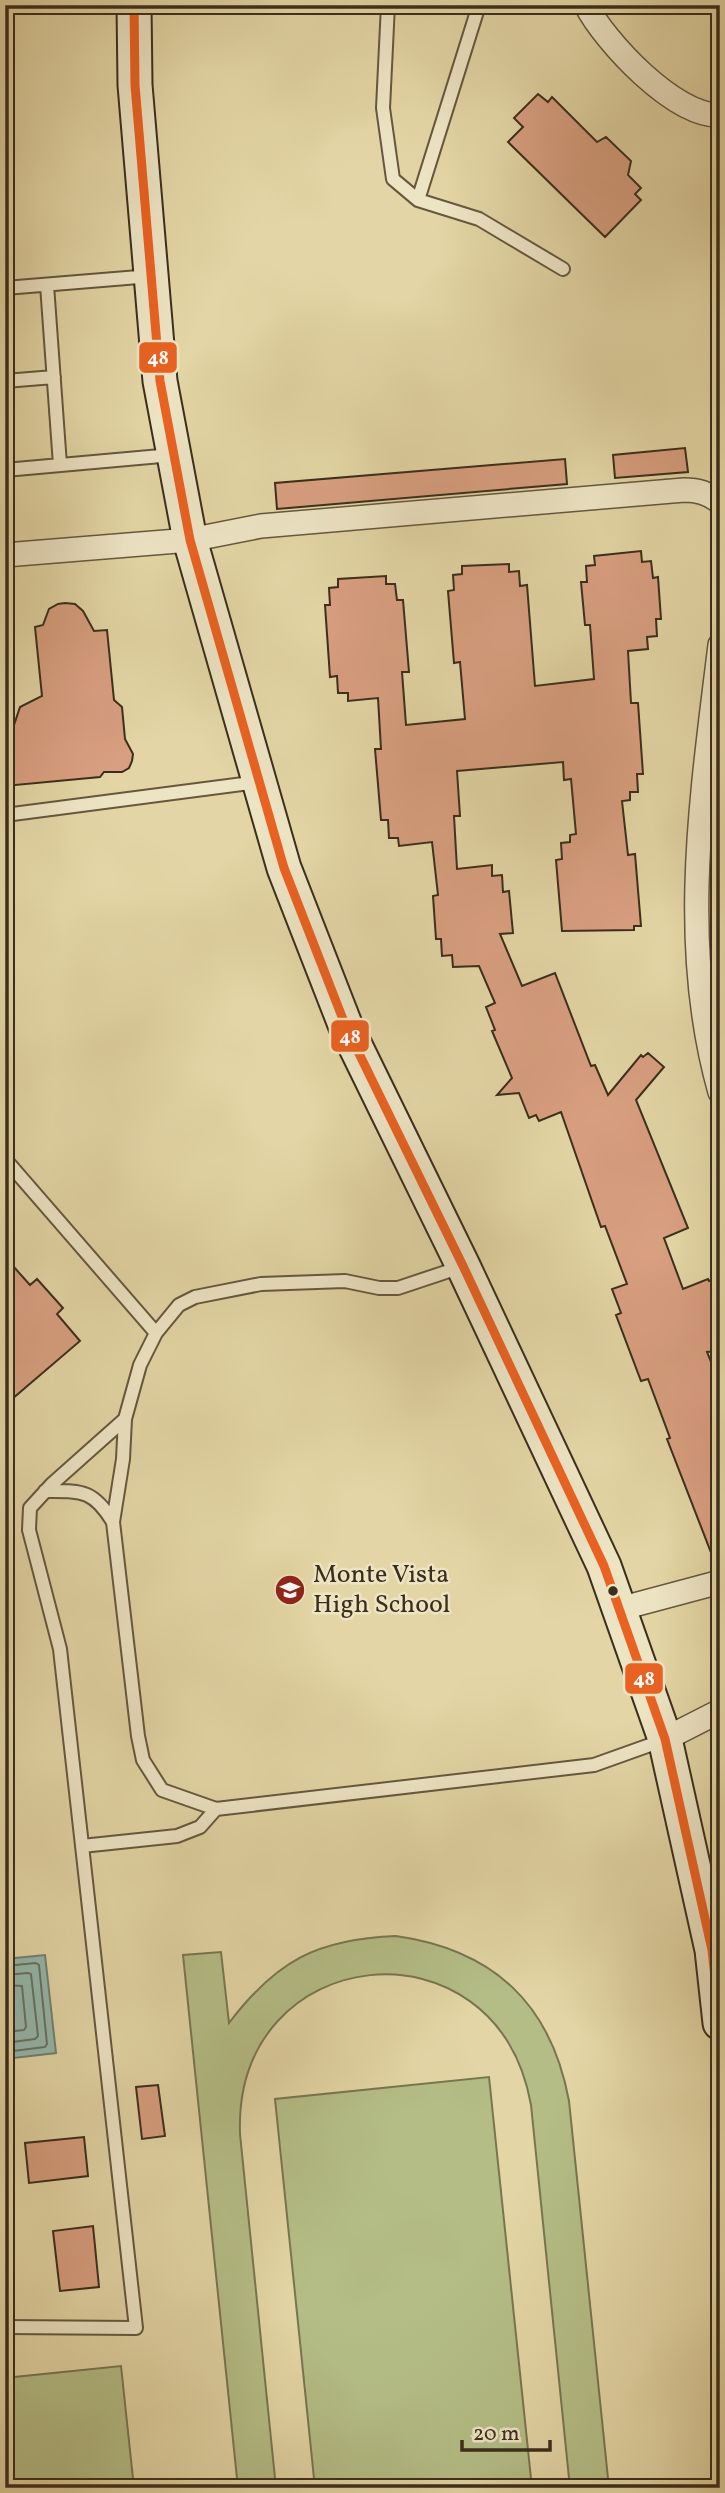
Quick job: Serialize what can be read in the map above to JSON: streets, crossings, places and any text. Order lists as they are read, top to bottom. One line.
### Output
{"places":{"school or university":["Monte Vista High School"]},"lines":["transit line 48"],"scale_bar":"20 m"}
